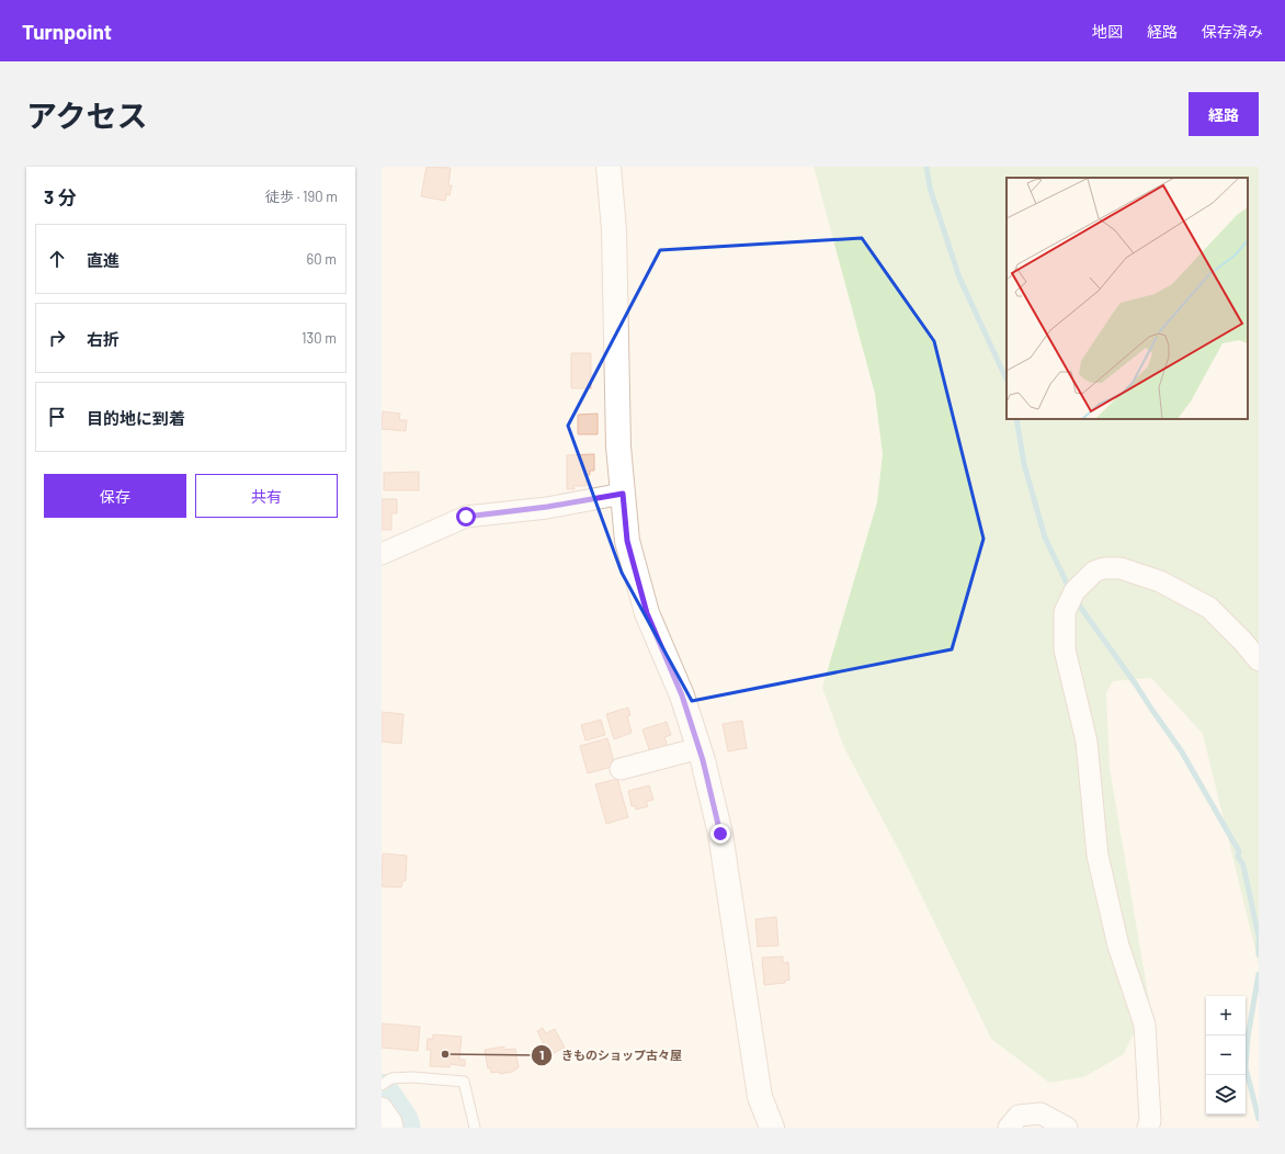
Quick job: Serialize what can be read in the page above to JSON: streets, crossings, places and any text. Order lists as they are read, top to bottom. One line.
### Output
{"places":["きものショップ古々屋"],"page":{"header":"Turnpoint","nav":["地図","経路","保存済み"],"title":"アクセス","buttons":["経路",["保存","共有"]],"heading":["3 分","徒歩 · 190 m"],"list":[["直進","60 m"],["右折","130 m"],"目的地に到着"],"map_buttons":["+","−"]}}
